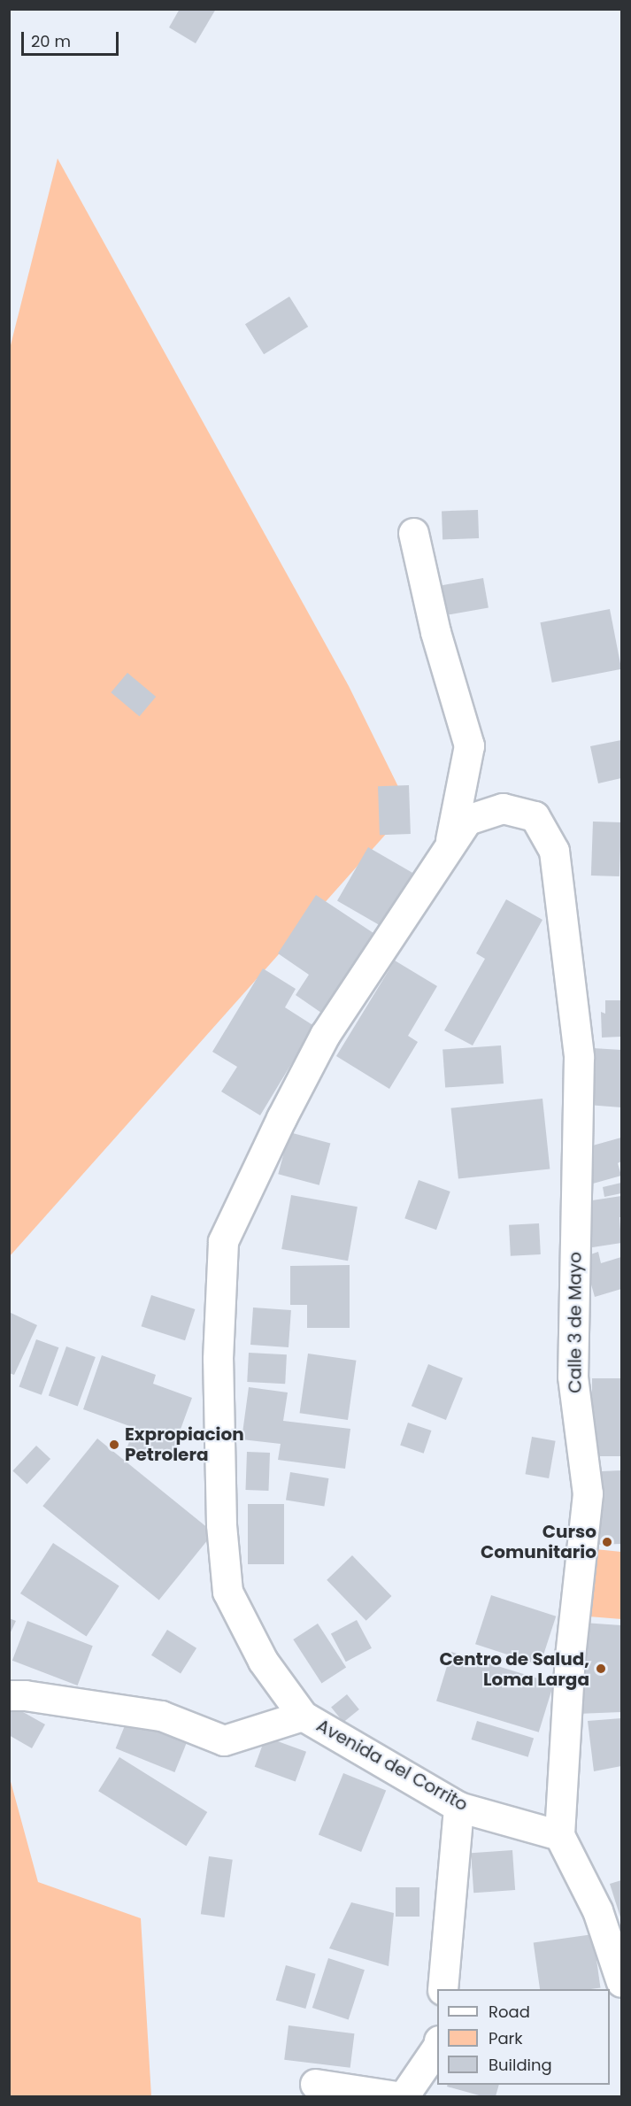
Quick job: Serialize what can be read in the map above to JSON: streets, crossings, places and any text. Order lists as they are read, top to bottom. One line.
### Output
{"streets":{"street":["Calle 3 de Mayo","Avenida del Corrito"]},"crossings":[["Calle 3 de Mayo","Avenida del Corrito"]],"places":["Expropiacion Petrolera","Curso Comunitario","Centro de Salud, Loma Larga"],"legend":["Road","Park","Building"],"scale_bar":"20 m"}
